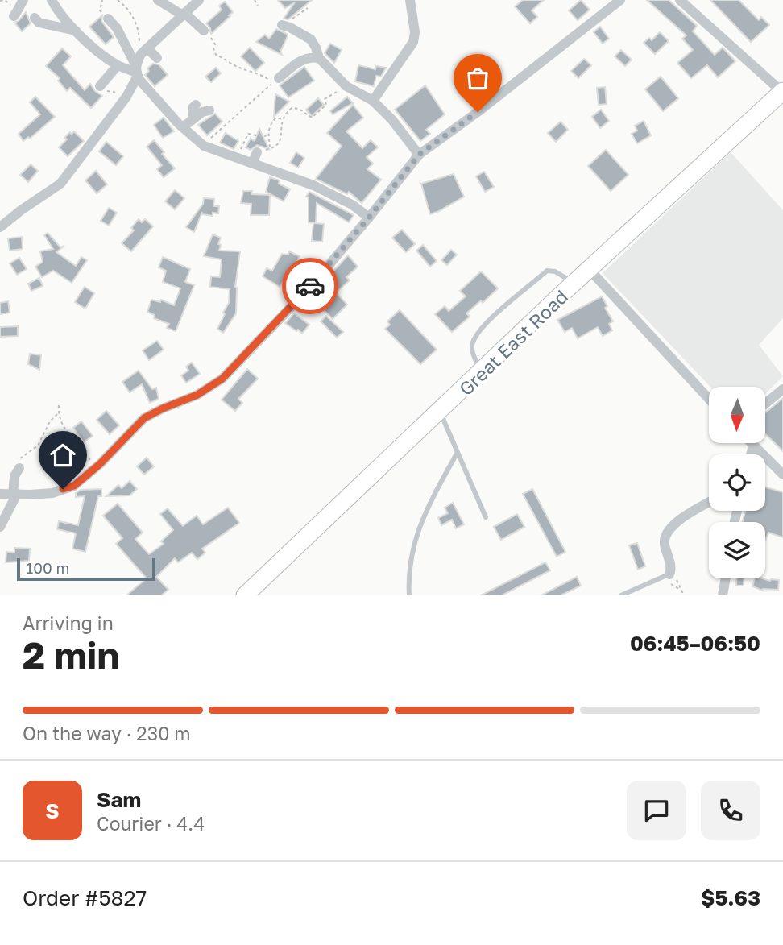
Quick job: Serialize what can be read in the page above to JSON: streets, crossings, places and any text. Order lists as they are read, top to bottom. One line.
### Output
{"streets":{"highway":["Great East Road"]},"scale_bar":"100 m","north":"bottom","page":{"scale":"100 m","heading":["2 min","Arriving in","06:45–06:50"],"panel":["Sam","Courier · 4.4","Order #5827","$5.63"],"bar":"On the way · 230 m","round":"S"}}
